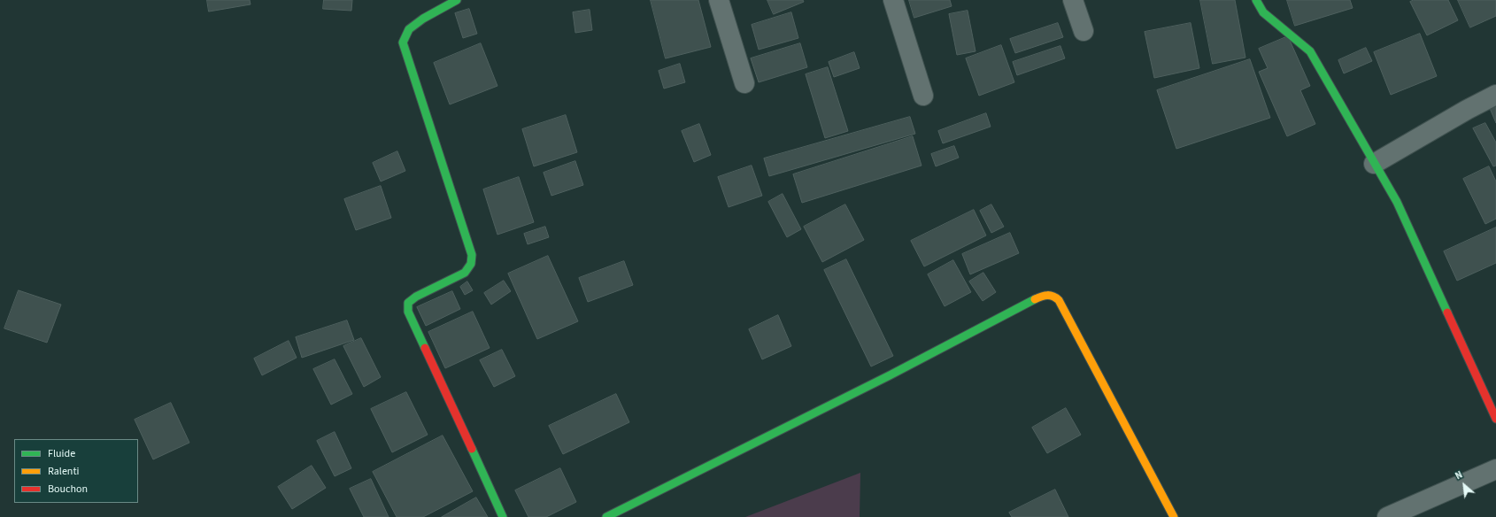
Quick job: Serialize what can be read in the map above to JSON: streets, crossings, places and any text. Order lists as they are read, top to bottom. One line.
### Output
{"legend":["Fluide","Ralenti","Bouchon"],"north":"top left"}
